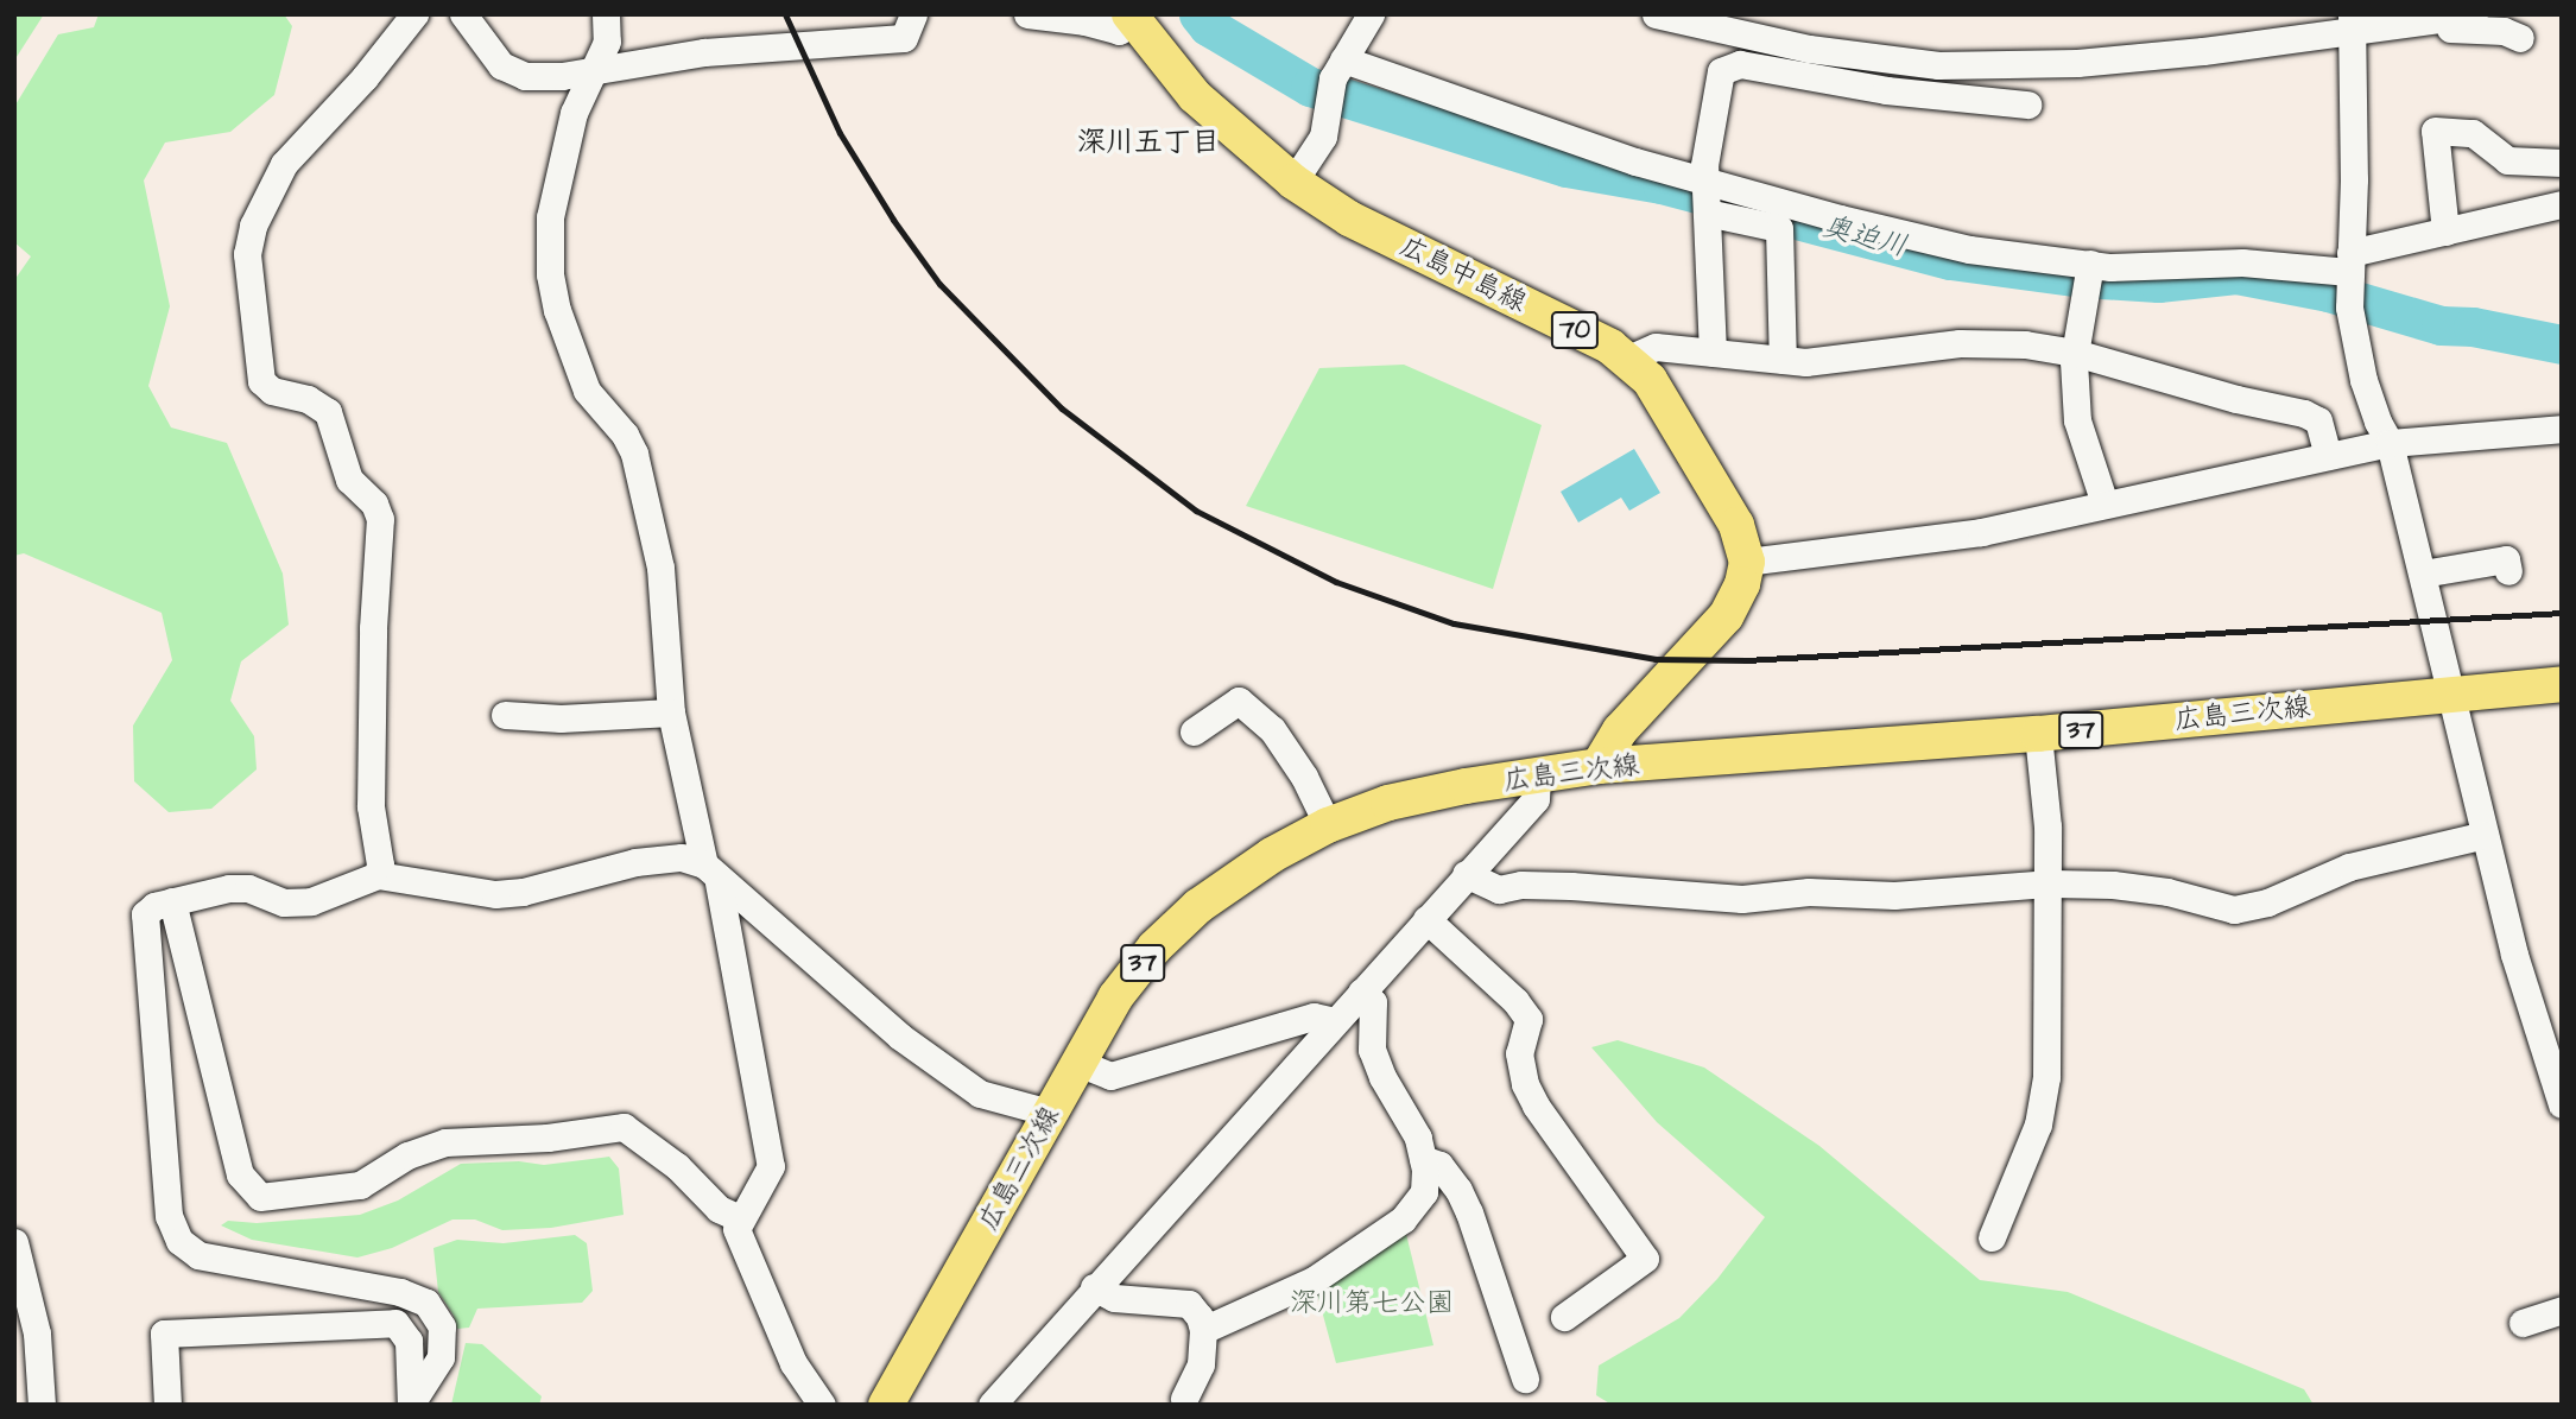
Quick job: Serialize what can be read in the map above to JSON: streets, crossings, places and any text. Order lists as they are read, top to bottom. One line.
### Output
{"streets":{"main road":["広島中島線","70","広島三次線","37"]},"districts":["深川五丁目"],"water":["奥迫川"],"parks":["深川第七公園"]}
